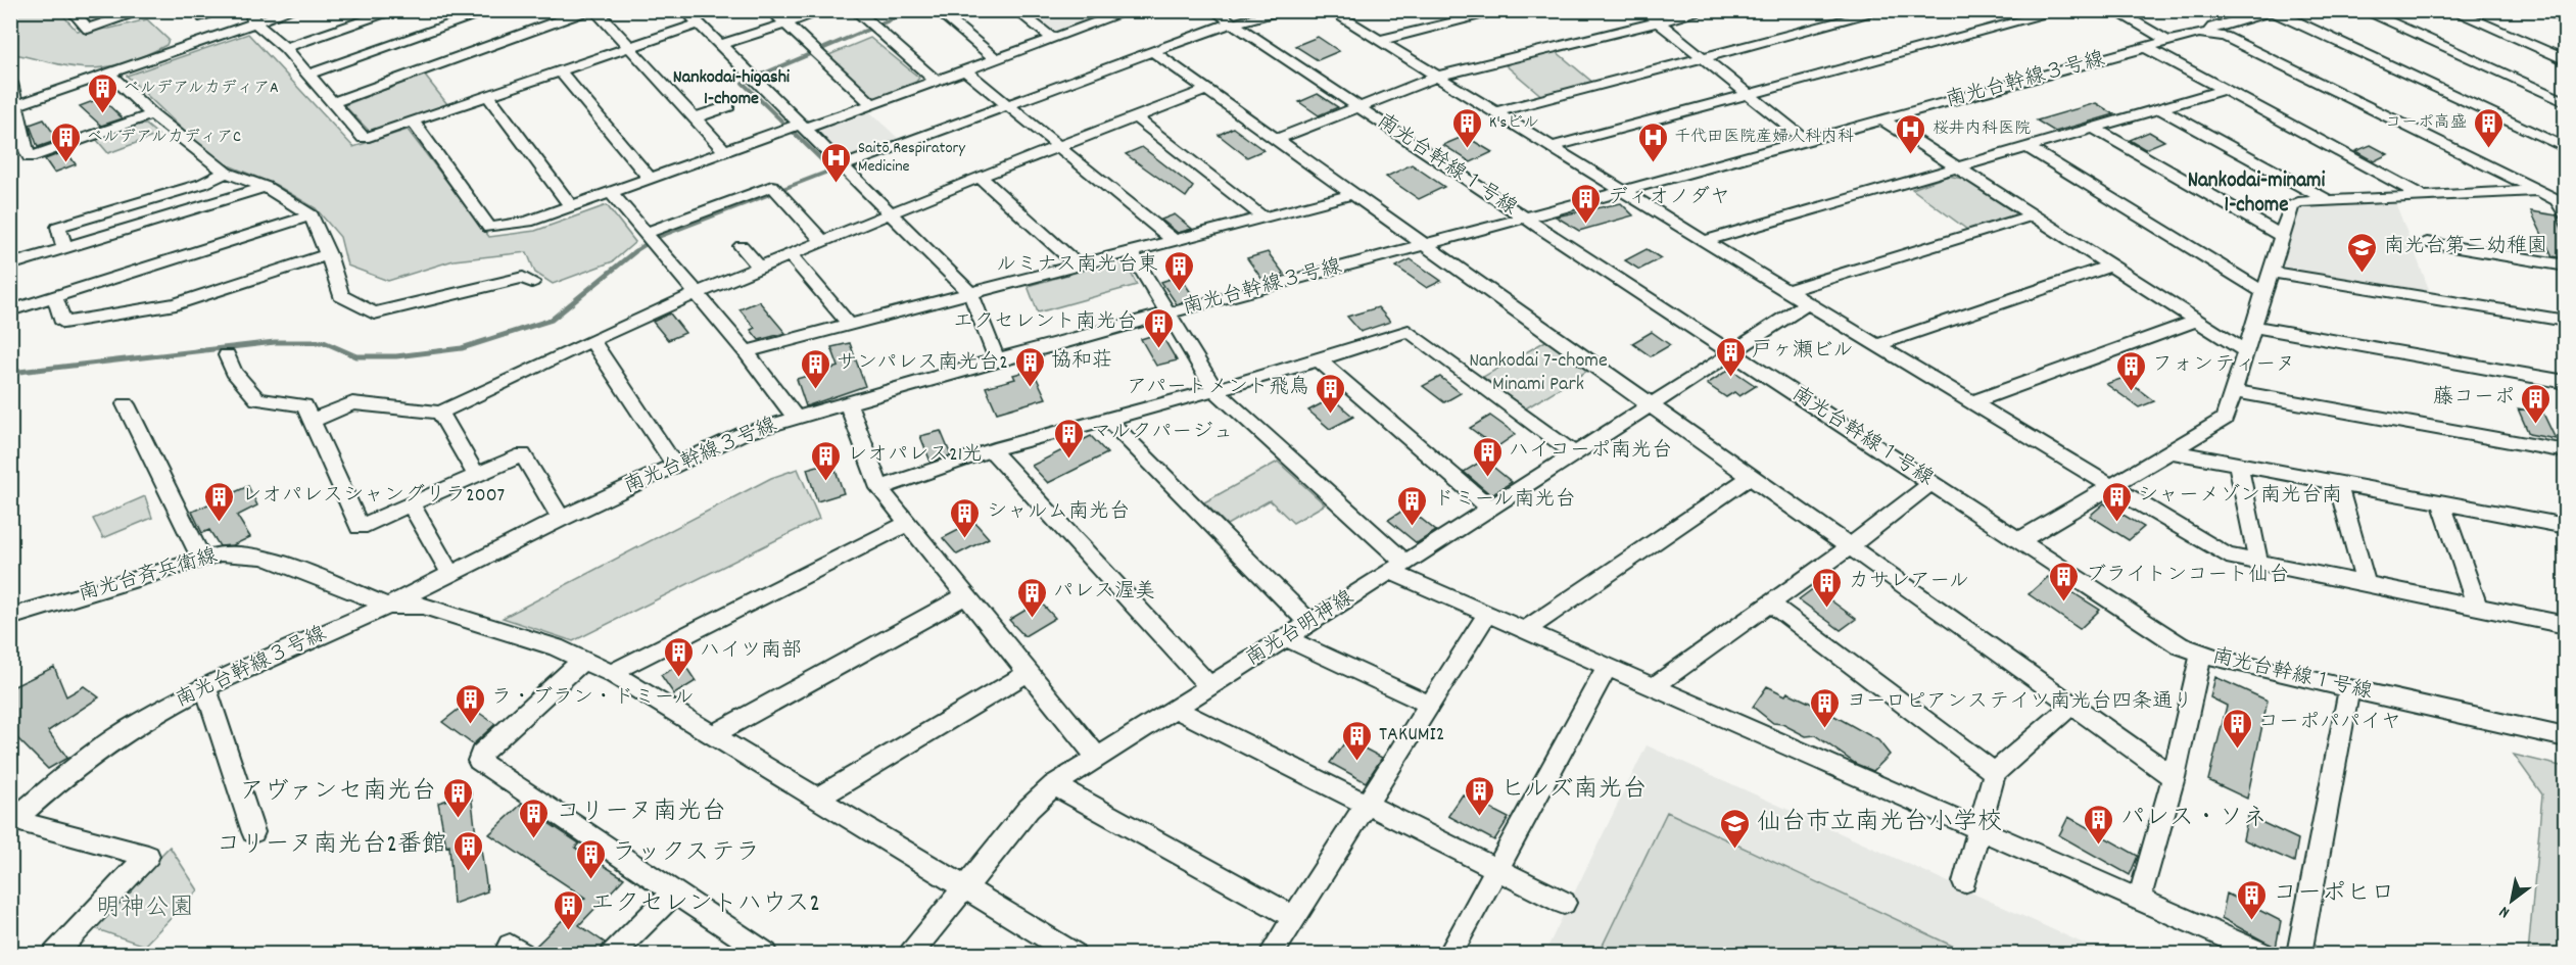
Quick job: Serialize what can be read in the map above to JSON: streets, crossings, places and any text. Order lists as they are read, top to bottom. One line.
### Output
{"streets":{"street":["南光台幹線３号線","南光台幹線１号線","南光台斉兵衛線","南光台明神線"]},"crossings":[["南光台幹線３号線","南光台幹線１号線"],["南光台幹線３号線","南光台斉兵衛線"],["南光台幹線１号線","南光台明神線"]],"districts":["Nankodai-higashi 1-chome","Nankodai-minami 1-chome"],"parks":["Nankodai 7-chome Minami Park","明神公園"],"places":{"building":["ベルデアルカディアA","K'sビル","コーポ高盛","ベルデアルカディアC","ディオノダヤ","ルミナス南光台東","エクセレント南光台","戸ヶ瀬ビル","協和荘","サンパレス南光台2","フォンティーヌ","アパートメント飛鳥","藤コーポ","マルクパージュ","ハイコーポ南光台","レオパレス21光","レオパレスシャングリラ2007","シャーメゾン南光台南","ドミール南光台","シャルム南光台","ブライトンコート仙台","カサレアール","パレス渥美","ハイツ南部","ラ・ブラン・ドミール","ヨーロピアンステイツ南光台四条通り","コーポパパイヤ","TAKUMI2","ヒルズ南光台","アヴァンセ南光台","コリーヌ南光台","パレス・ソネ","コリーヌ南光台2番館","ラックステラ","コーポヒロ","エクセレントハウス2"],"hospital":["桜井内科医院","千代田医院産婦人科内科","Saitō Respiratory Medicine"],"school or university":["南光台第二幼稚園","仙台市立南光台小学校"]},"north":"bottom left"}
